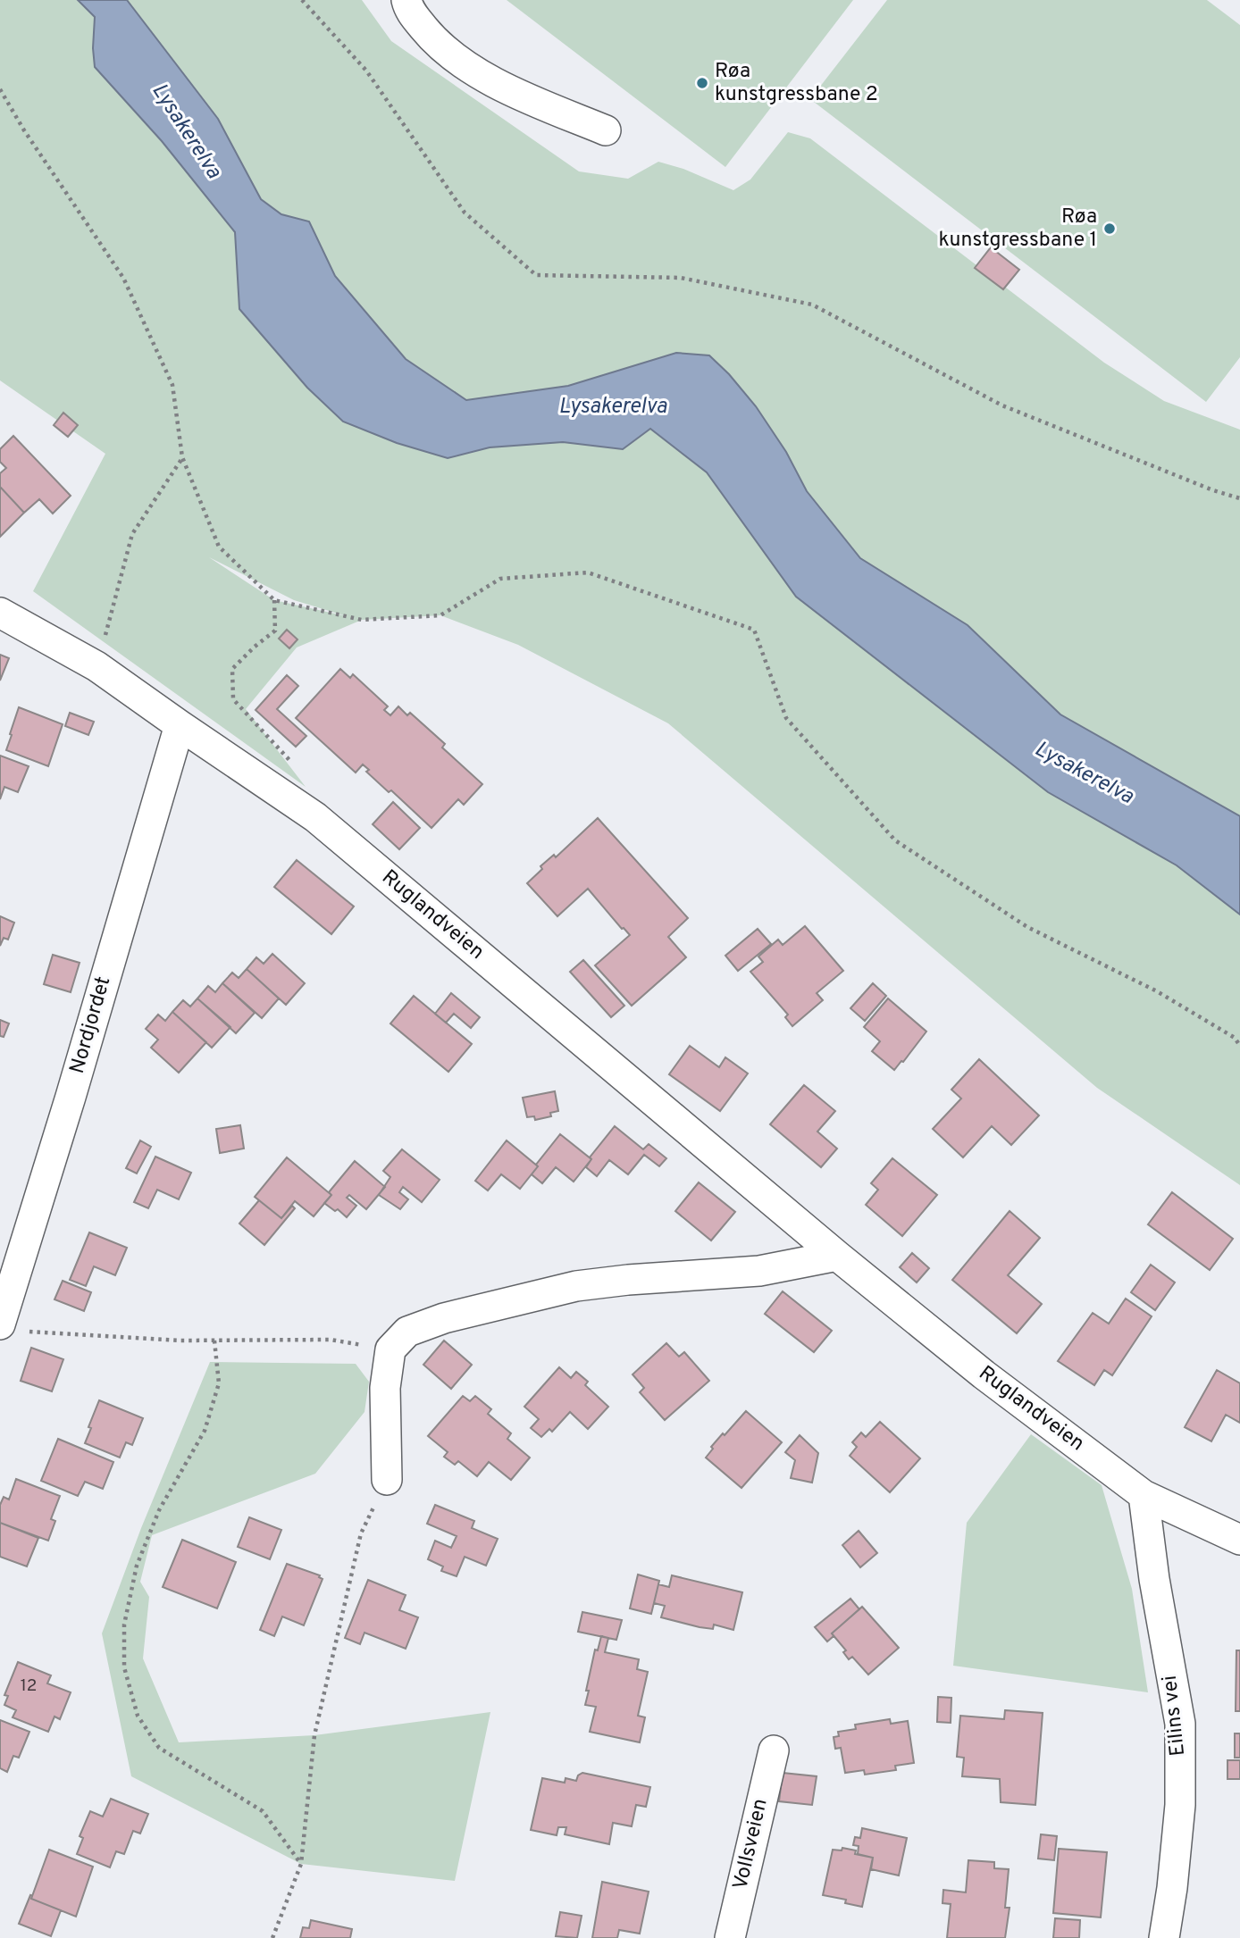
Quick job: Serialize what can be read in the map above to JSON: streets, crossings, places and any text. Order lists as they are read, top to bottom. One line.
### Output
{"streets":{"street":["Ruglandveien","Nordjordet","Eilins vei","Vollsveien"]},"crossings":[["Ruglandveien","Nordjordet"],["Ruglandveien","Eilins vei"]],"water":["Lysakerelva"],"places":["Røa kunstgressbane 2","Røa kunstgressbane 1"],"house_numbers":["12"]}
